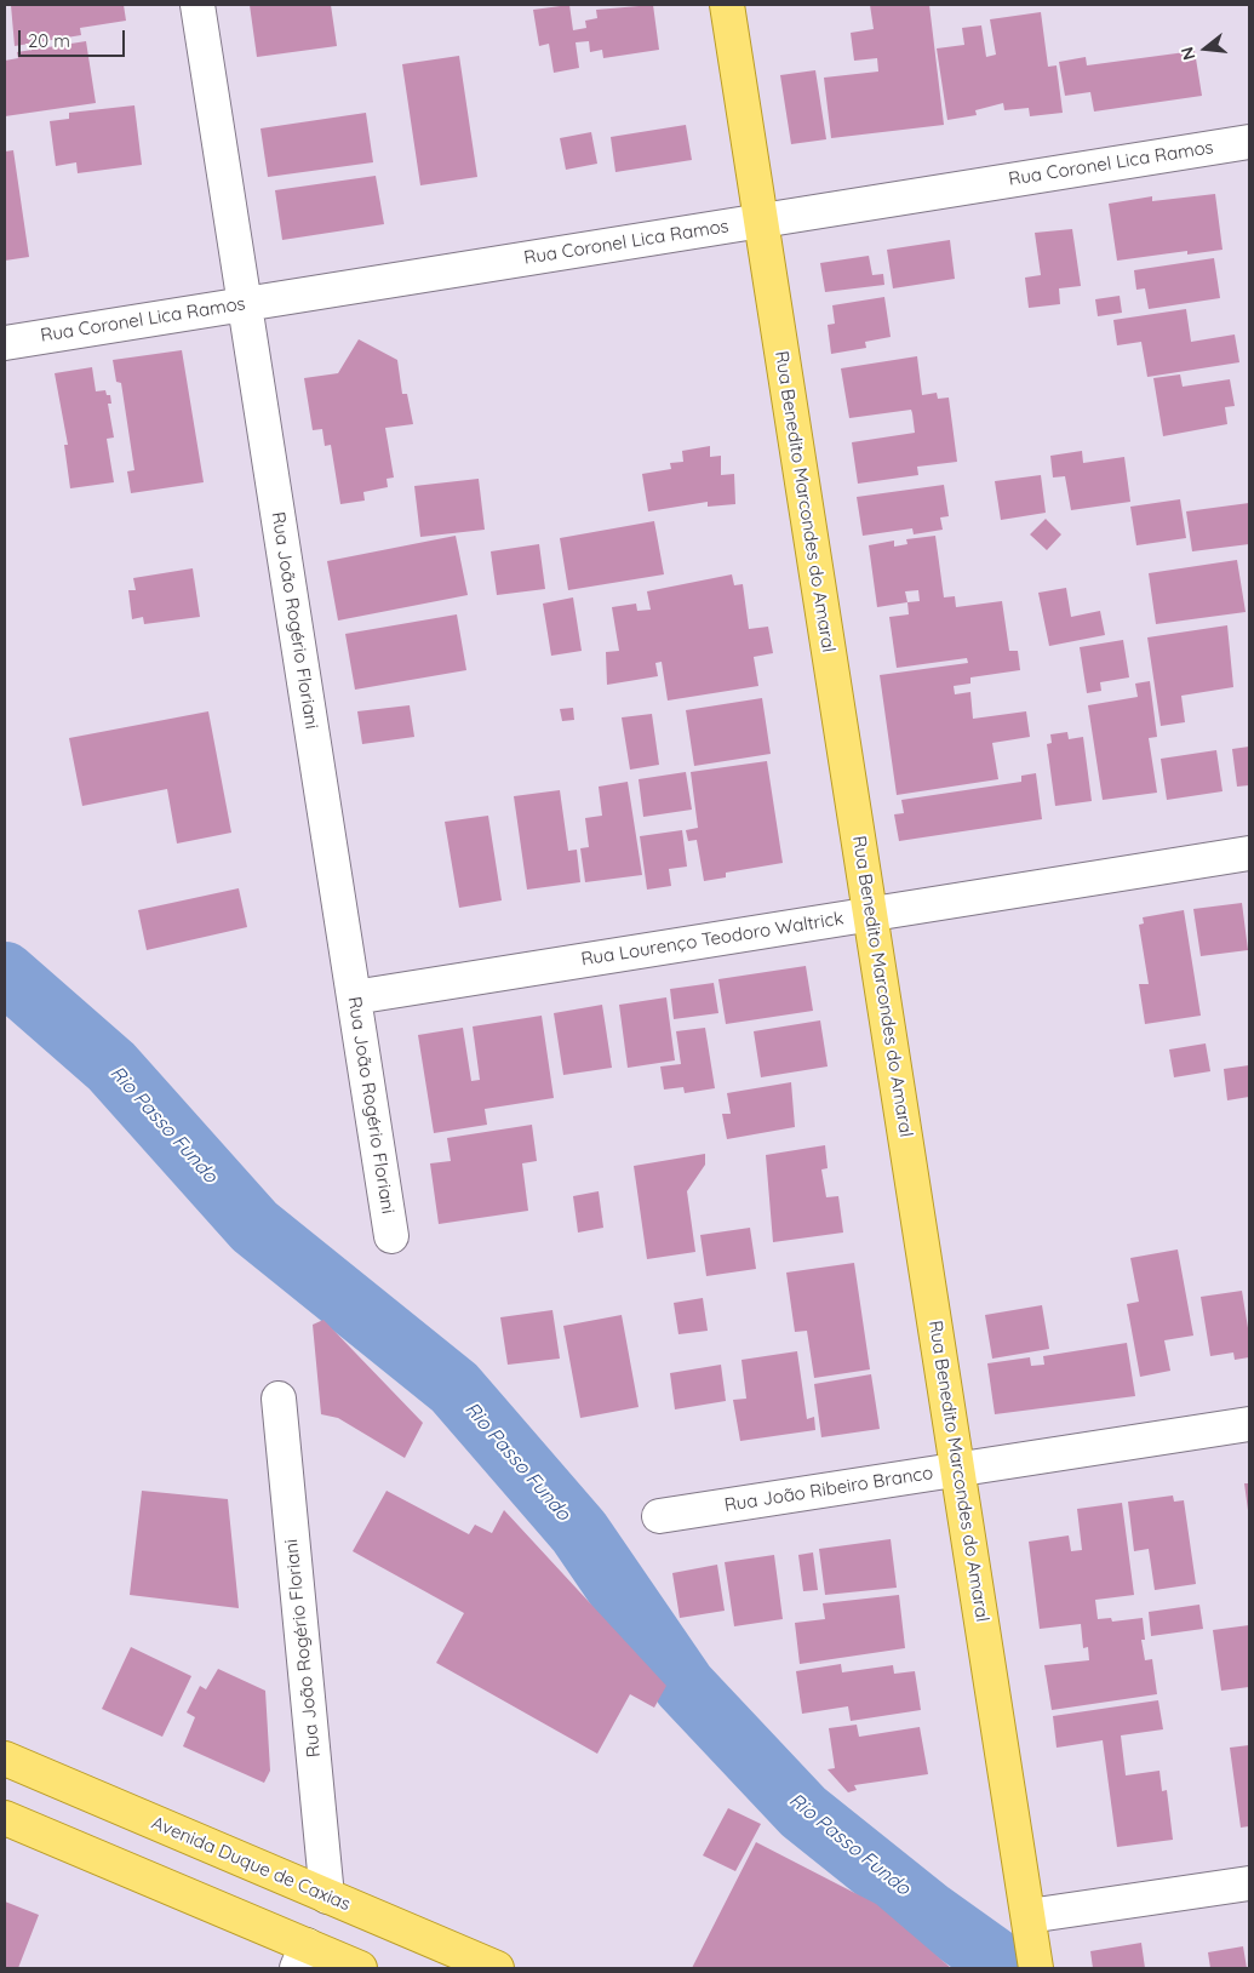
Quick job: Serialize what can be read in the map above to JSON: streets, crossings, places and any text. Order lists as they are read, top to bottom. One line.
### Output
{"streets":{"main road":["Rua Benedito Marcondes do Amaral","Avenida Duque de Caxias"],"street":["Rua Coronel Lica Ramos","Rua João Rogério Floriani","Rua Lourenço Teodoro Waltrick","Rua João Ribeiro Branco"]},"crossings":[["Rua Coronel Lica Ramos","Rua Benedito Marcondes do Amaral"],["Rua Coronel Lica Ramos","Rua João Rogério Floriani"],["Rua Benedito Marcondes do Amaral","Rua Lourenço Teodoro Waltrick"],["Rua Benedito Marcondes do Amaral","Rua João Ribeiro Branco"],["Rua João Rogério Floriani","Rua Lourenço Teodoro Waltrick"],["Rua João Rogério Floriani","Avenida Duque de Caxias"]],"water":["Rio Passo Fundo"],"scale_bar":"20 m","north":"left"}
